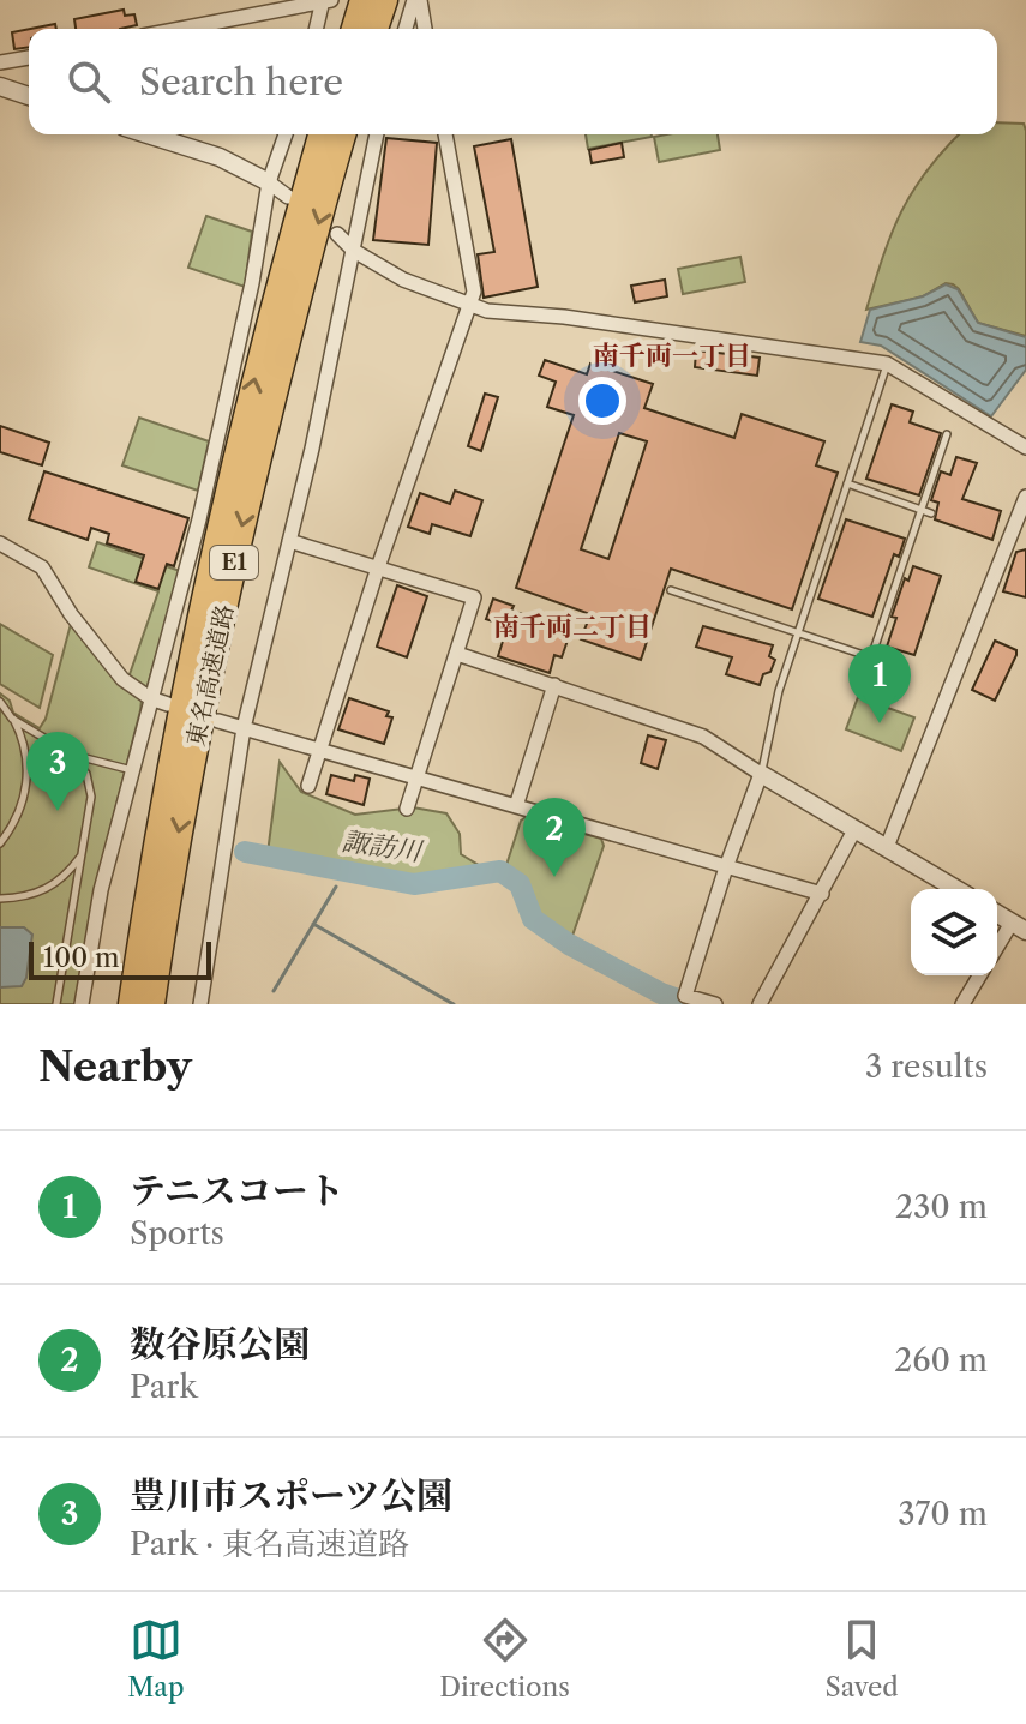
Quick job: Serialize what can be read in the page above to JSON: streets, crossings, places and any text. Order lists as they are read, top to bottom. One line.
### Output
{"streets":{"highway":["E1","東名高速道路"]},"districts":["南千両一丁目","南千両二丁目"],"water":["諏訪川"],"scale_bar":"100 m","page":{"search":"Search here","pins":["1","3","2"],"scale":"100 m","heading":["Nearby","3 results"],"list":[{"mark":"1","name":"テニスコート","note":"Sports","value":"230 m"},{"mark":"2","name":"数谷原公園","note":"Park","value":"260 m"},{"mark":"3","name":"豊川市スポーツ公園","note":"Park · 東名高速道路","value":"370 m"}],"nav":["Map","Directions","Saved"]}}
